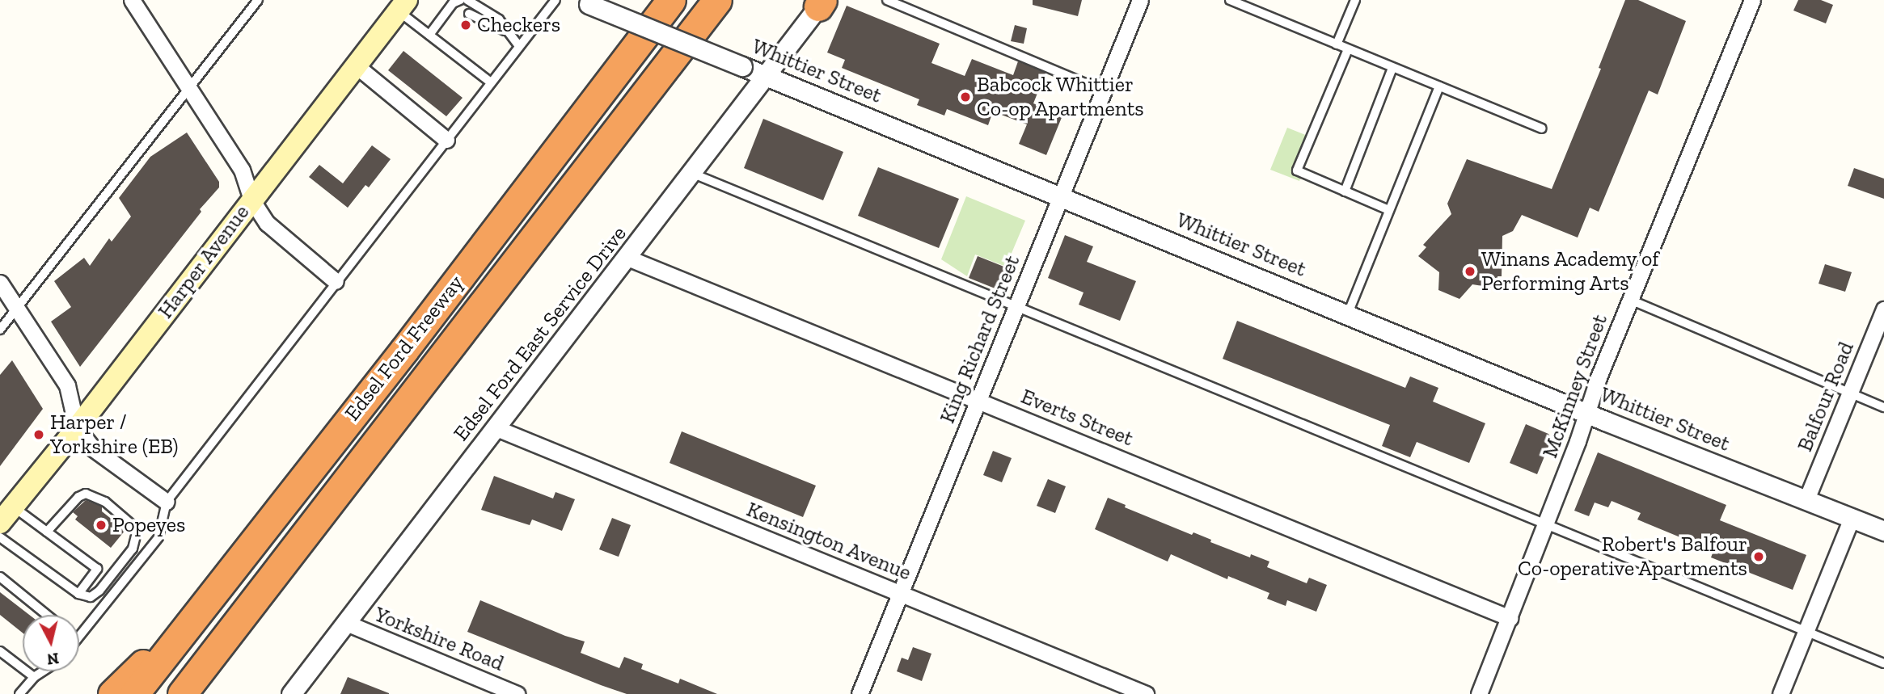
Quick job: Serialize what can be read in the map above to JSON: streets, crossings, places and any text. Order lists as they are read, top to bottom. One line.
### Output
{"streets":{"highway":["Edsel Ford Freeway"],"main road":["Harper Avenue"],"street":["Whittier Street","Edsel Ford East Service Drive","King Richard Street","McKinney Street","Balfour Road","Everts Street","Kensington Avenue","Yorkshire Road"]},"crossings":[["Whittier Street","Edsel Ford East Service Drive"],["Whittier Street","King Richard Street"],["Whittier Street","McKinney Street"],["Whittier Street","Balfour Road"],["Edsel Ford East Service Drive","Everts Street"],["Edsel Ford East Service Drive","Kensington Avenue"],["Edsel Ford East Service Drive","Yorkshire Road"],["King Richard Street","Everts Street"],["King Richard Street","Kensington Avenue"],["McKinney Street","Everts Street"]],"places":["Checkers","Babcock Whittier Co-op Apartments","Winans Academy of Performing Arts","Harper / Yorkshire (EB)","Popeyes","Robert's Balfour Co-operative Apartments"],"north":"bottom"}
